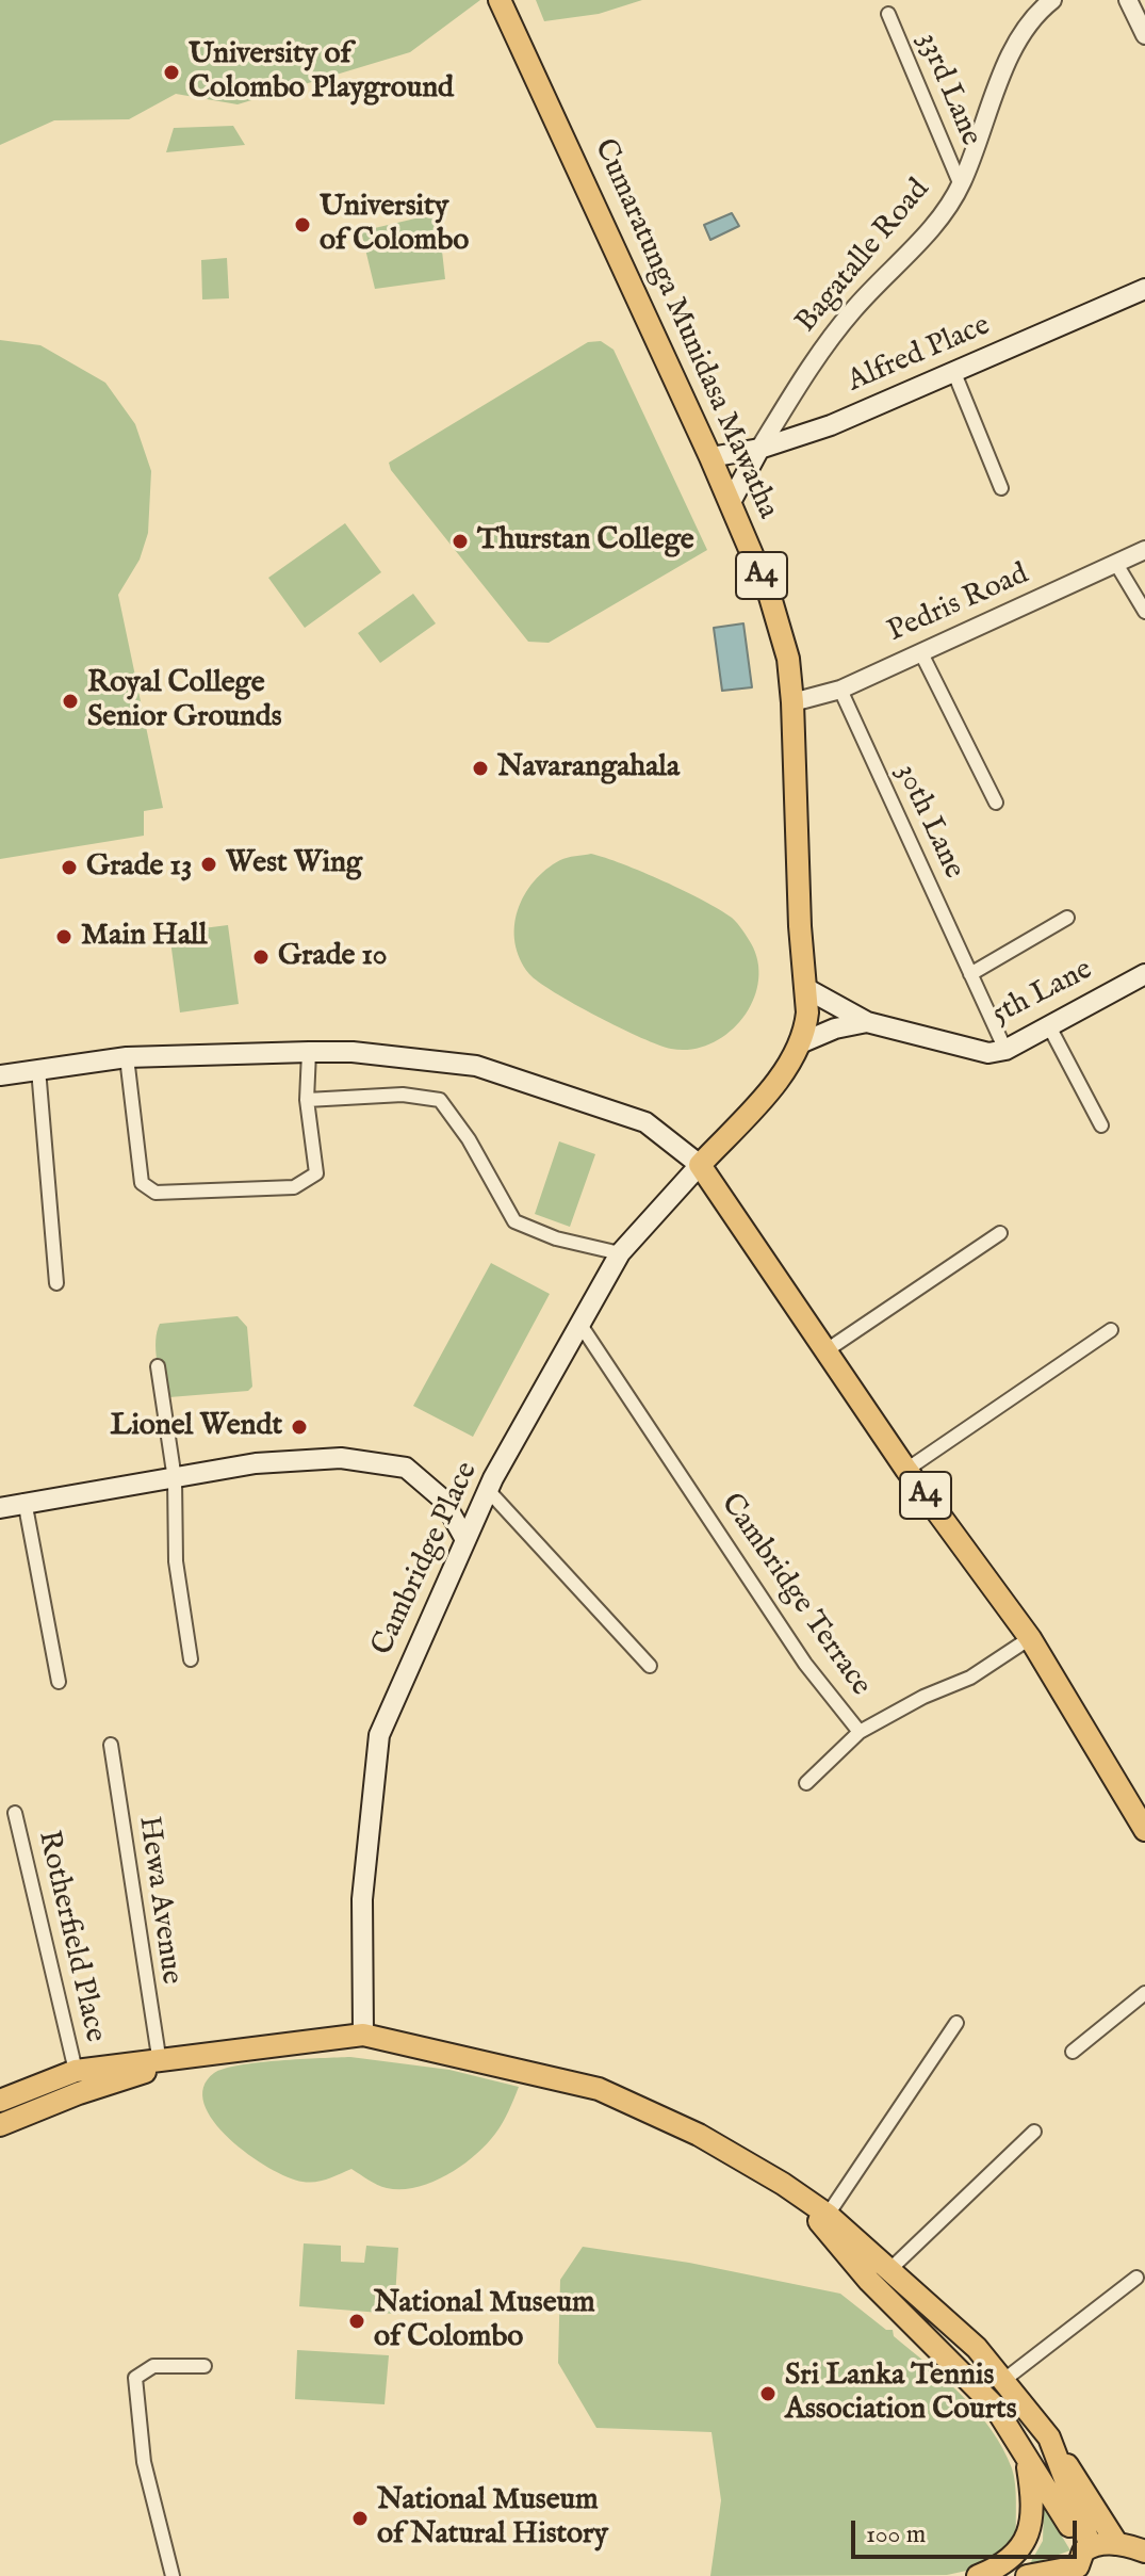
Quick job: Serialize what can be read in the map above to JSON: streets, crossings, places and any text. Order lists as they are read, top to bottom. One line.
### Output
{"streets":{"main road":["Bagatalle Road","Cumaratunga Munidasa Mawatha","Alfred Place","A4","5th Lane","Cambridge Place"],"street":["33rd Lane","Pedris Road","30th Lane","Cambridge Terrace","Hewa Avenue","Rotherfield Place"]},"crossings":[["33rd Lane","Bagatalle Road"],["Bagatalle Road","Cumaratunga Munidasa Mawatha"],["Bagatalle Road","Alfred Place"],["Cumaratunga Munidasa Mawatha","Alfred Place"],["Cumaratunga Munidasa Mawatha","A4"],["Cumaratunga Munidasa Mawatha","Pedris Road"],["Cumaratunga Munidasa Mawatha","5th Lane"],["Cumaratunga Munidasa Mawatha","Cambridge Place"],["A4","Cambridge Place"],["A4","Cambridge Terrace"],["Pedris Road","30th Lane"],["30th Lane","5th Lane"],["Cambridge Place","Cambridge Terrace"]],"places":["University of Colombo Playground","University of Colombo","Thurstan College","Royal College Senior Grounds","Navarangahala","West Wing","Grade 13","Main Hall","Grade 10","Lionel Wendt","National Museum of Colombo","Sri Lanka Tennis Association Courts","National Museum of Natural History"],"scale_bar":"100 m"}
